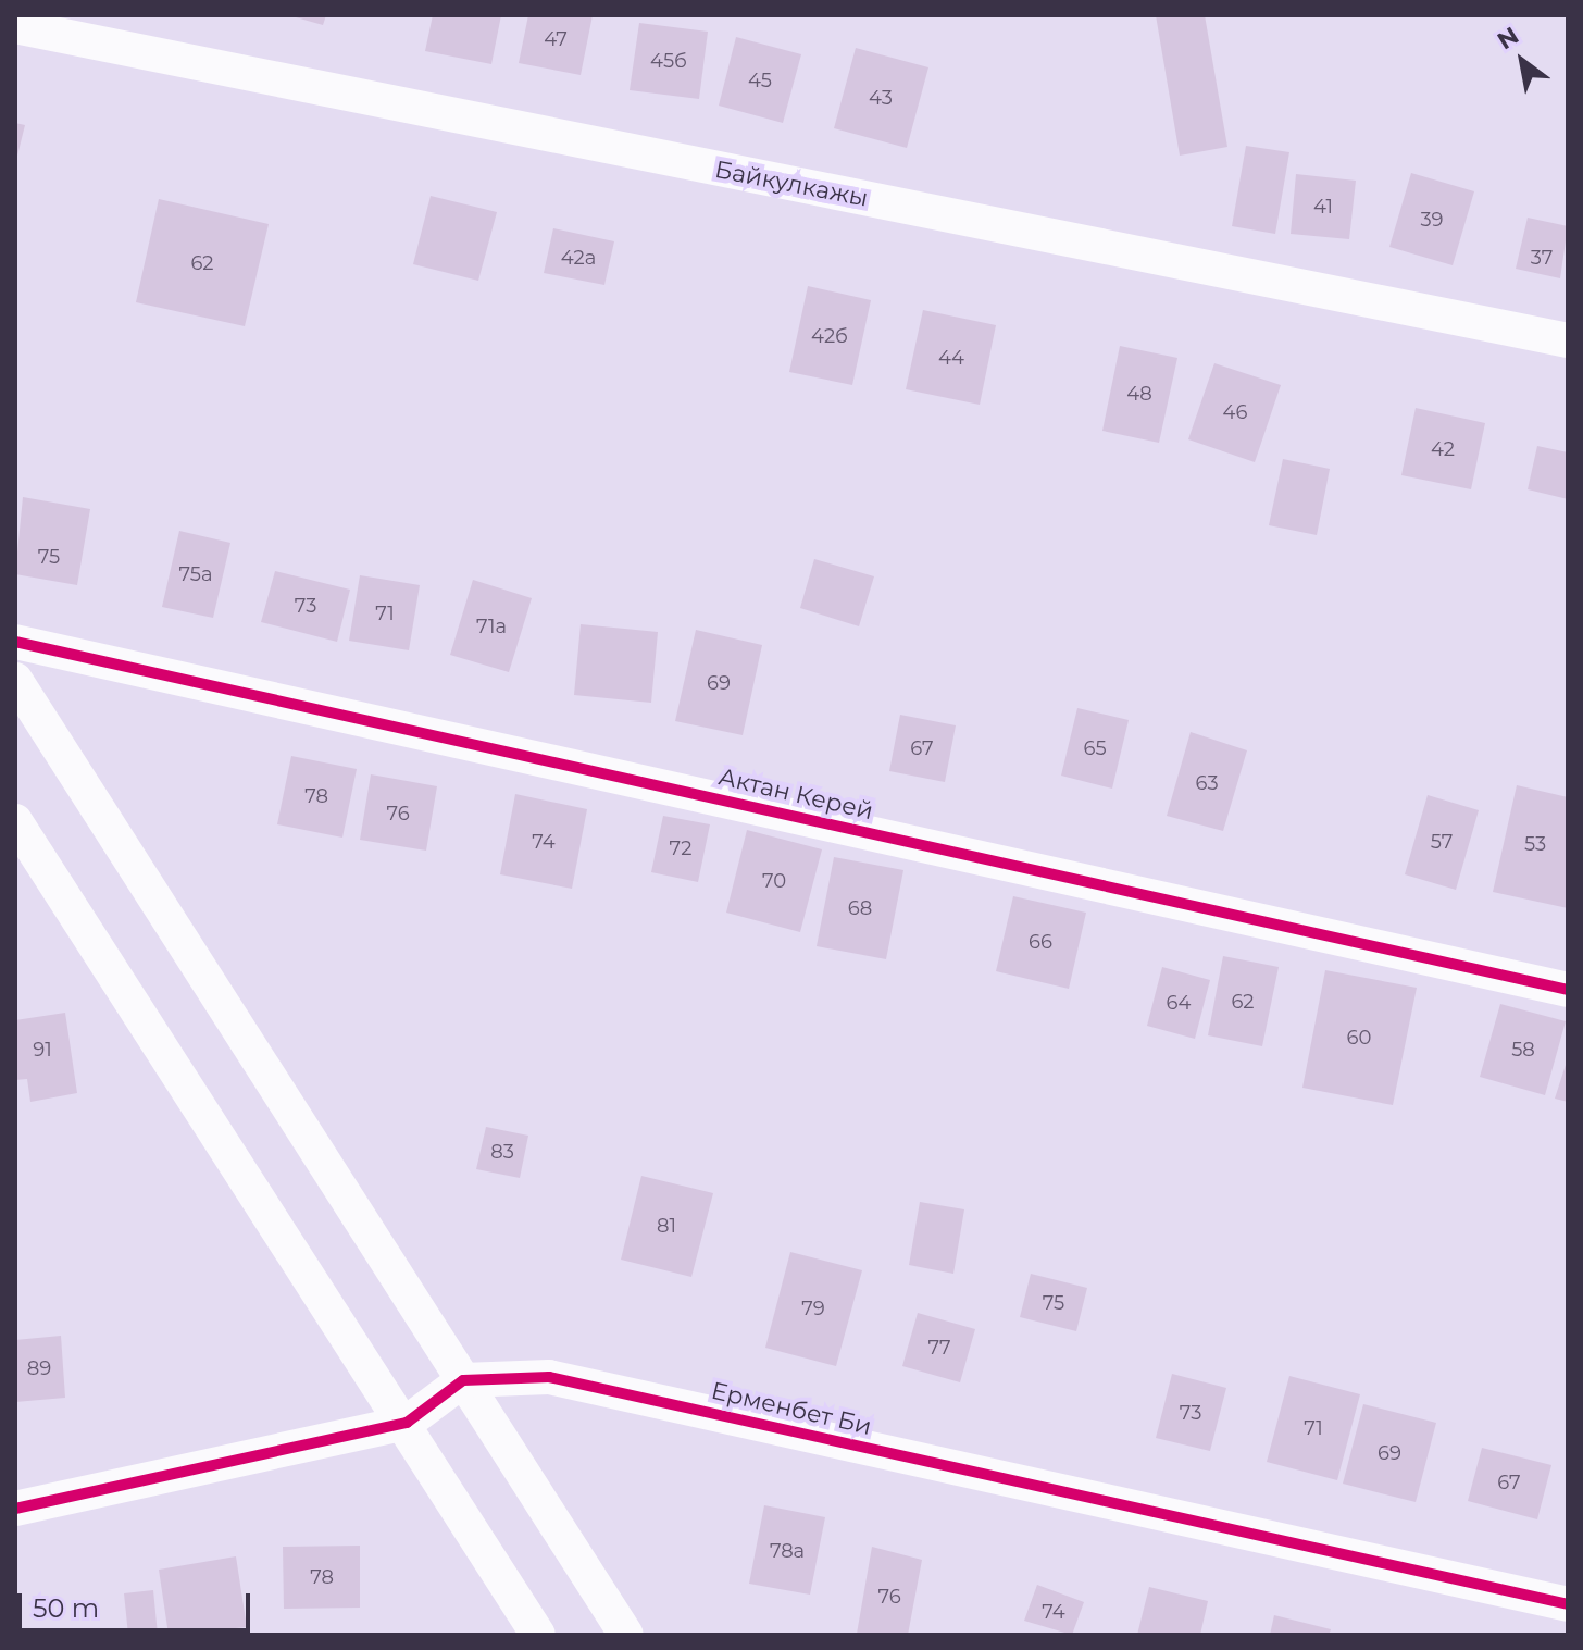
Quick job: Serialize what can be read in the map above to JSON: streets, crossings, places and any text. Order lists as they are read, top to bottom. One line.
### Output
{"streets":{"street":["Байкулкажы","Актан Керей","Ерменбет Би"]},"house_numbers":["47","45б","45","43","41","39","42а","37","62","42б","44","48","46","42","75","75а","73","71","71а","69","67","65","63","78","76","74","57","53","72","70","68","66","62","64","60","91","58","83","81","75","79","77","89","73","71","69","67","78а","78","76","74"],"scale_bar":"50 m","north":"top left"}
